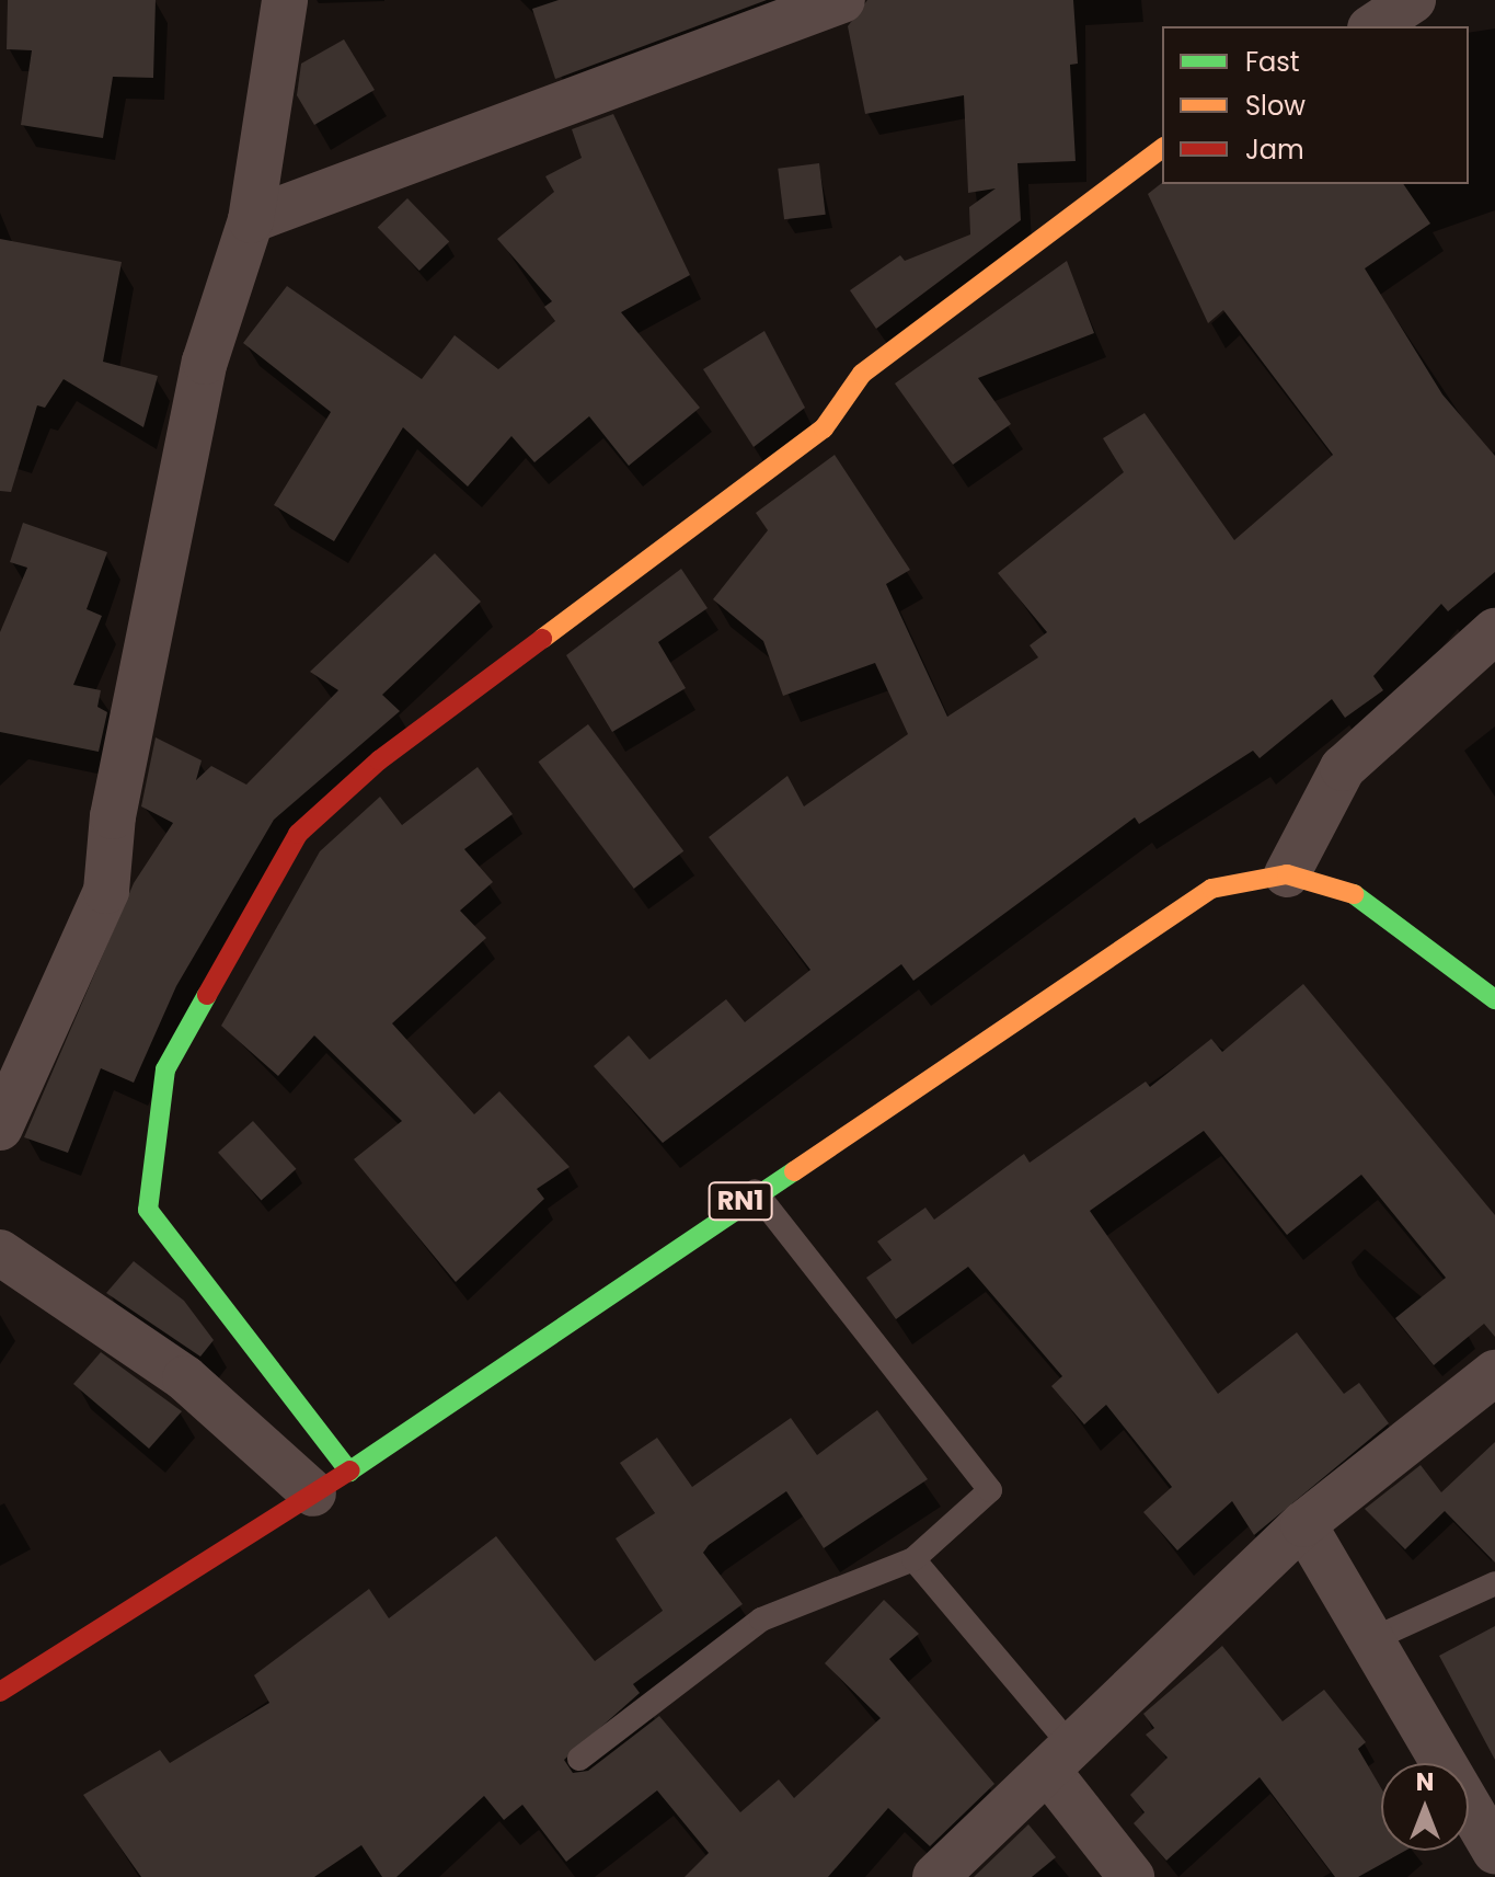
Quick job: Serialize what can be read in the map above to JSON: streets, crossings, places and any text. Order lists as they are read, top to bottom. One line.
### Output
{"streets":{"main road":["RN1"]},"legend":["Fast","Slow","Jam"],"north":"top"}
